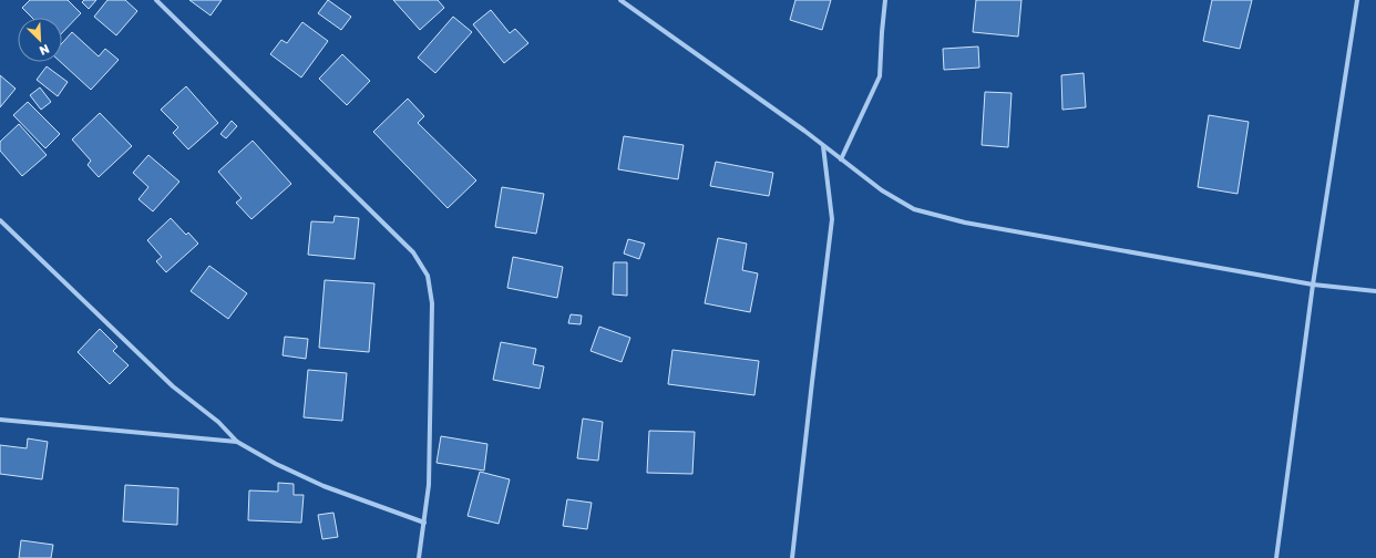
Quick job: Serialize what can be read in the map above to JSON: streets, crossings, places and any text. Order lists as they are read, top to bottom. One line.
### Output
{"north":"bottom right"}
